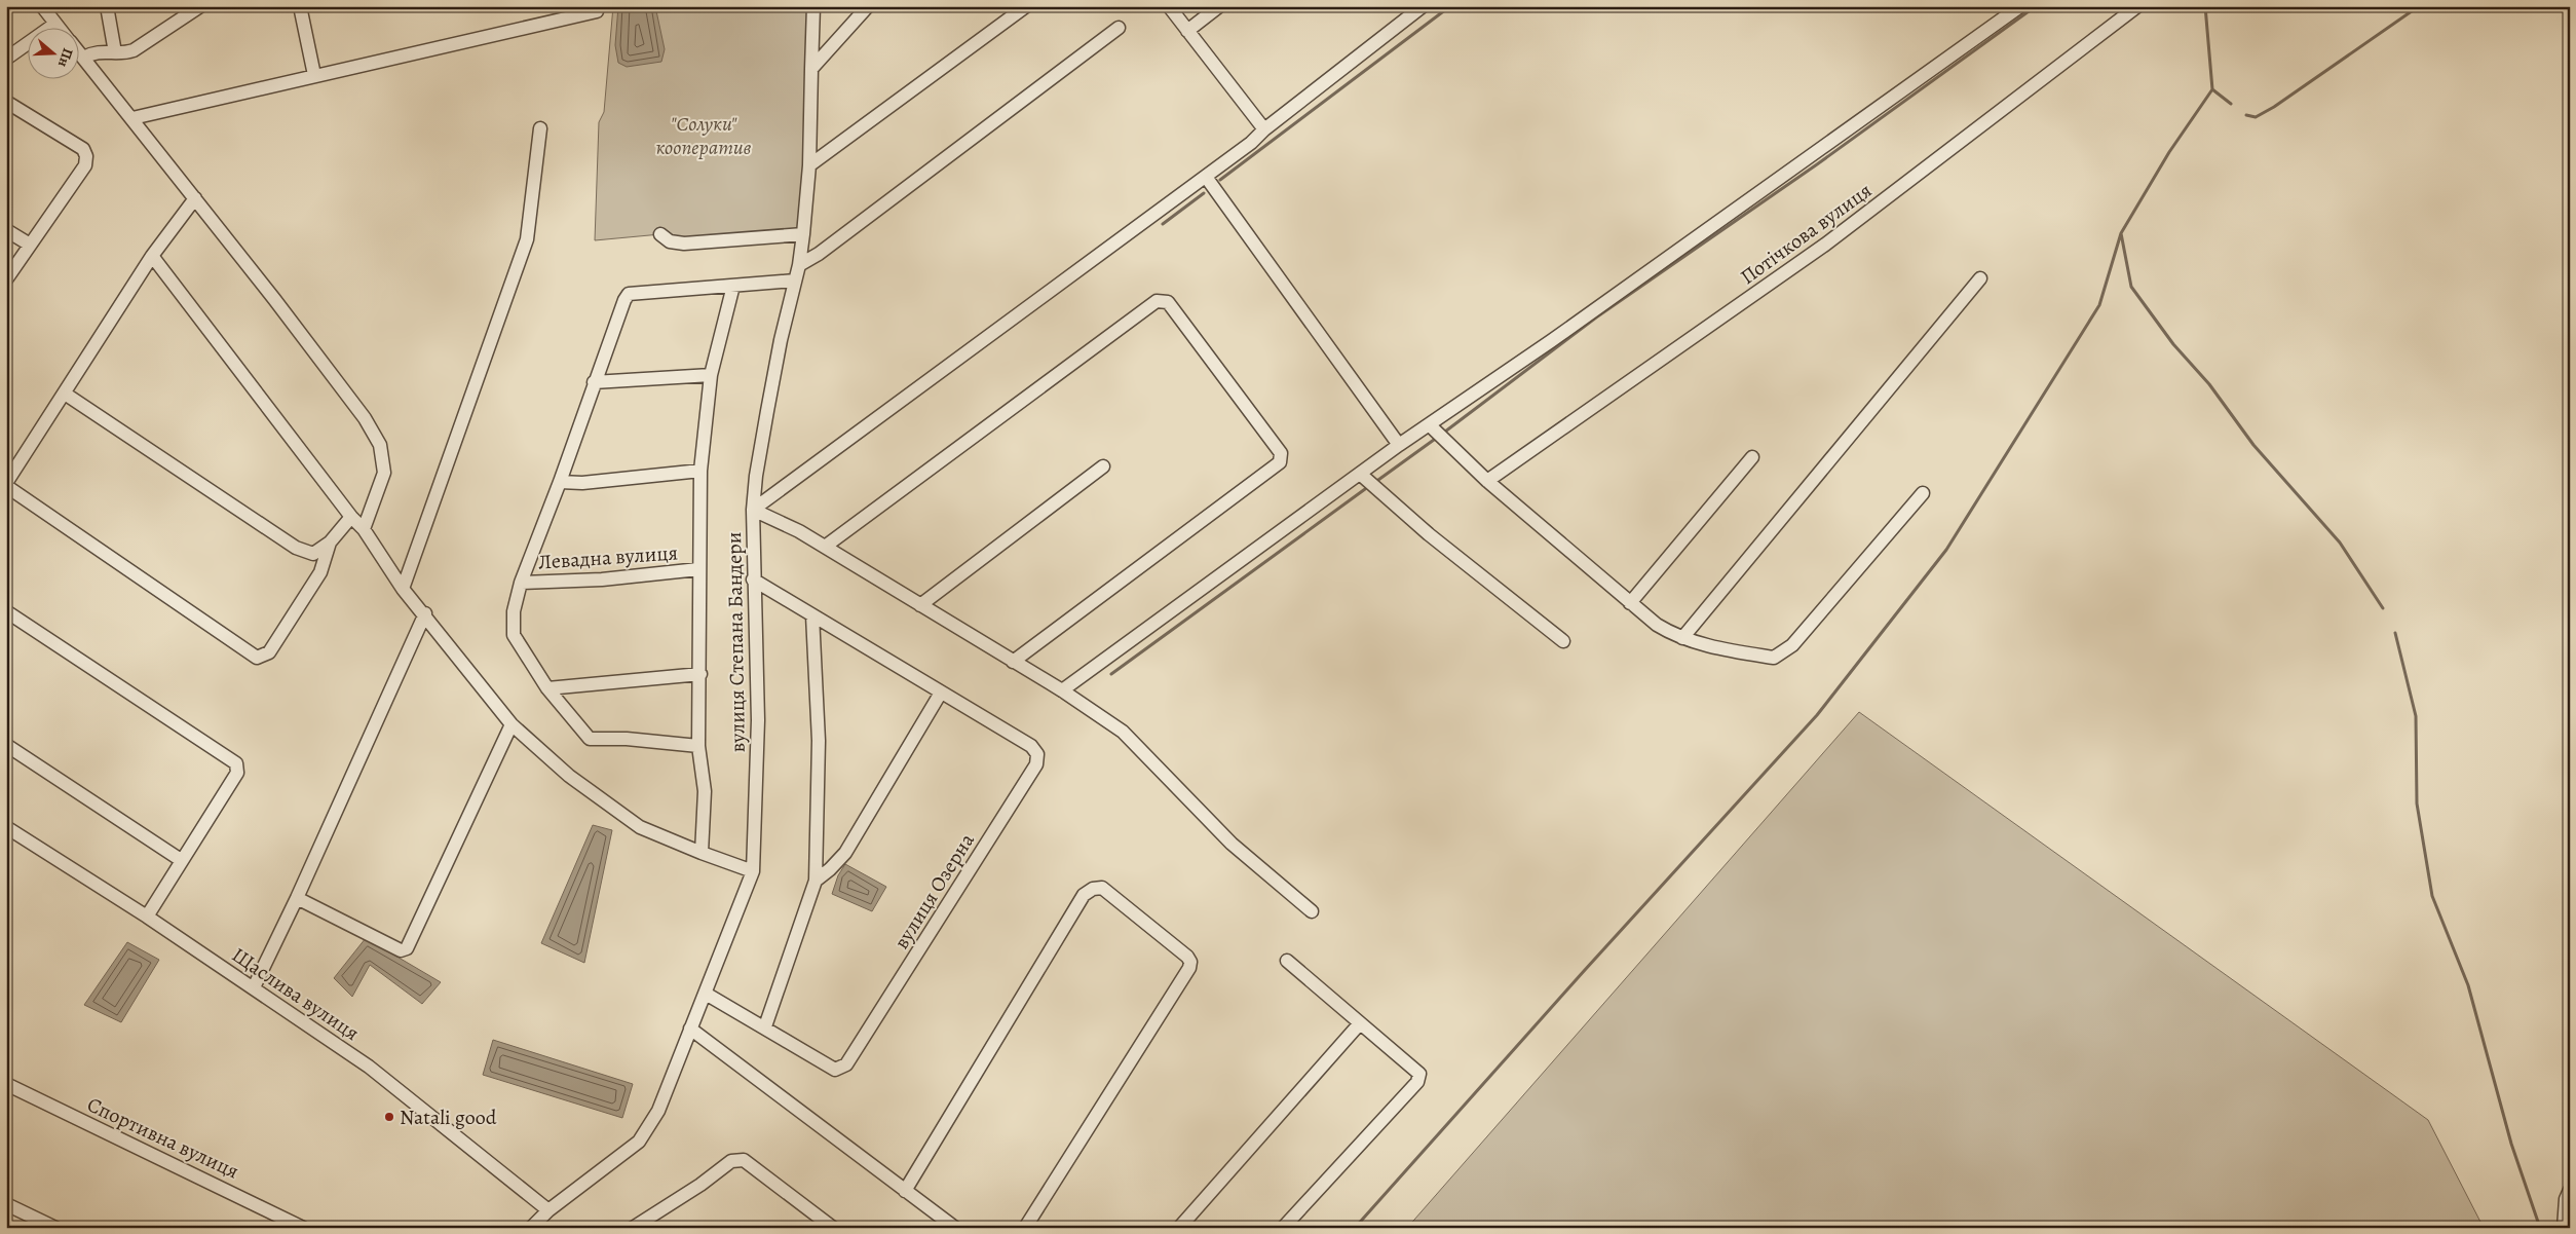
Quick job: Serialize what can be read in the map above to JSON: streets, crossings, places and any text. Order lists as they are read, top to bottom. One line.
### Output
{"streets":{"street":["Потічкова вулиця","Левадна вулиця","вулиця Степана Бандери","вулиця Озерна","Щаслива вулиця","Спортивна вулиця"]},"crossings":[["Левадна вулиця","вулиця Степана Бандери"],["вулиця Степана Бандери","вулиця Озерна"],["вулиця Степана Бандери","Щаслива вулиця"]],"parks":["\"Солуки\" кооператив"],"places":["Natali good"],"north":"right"}
